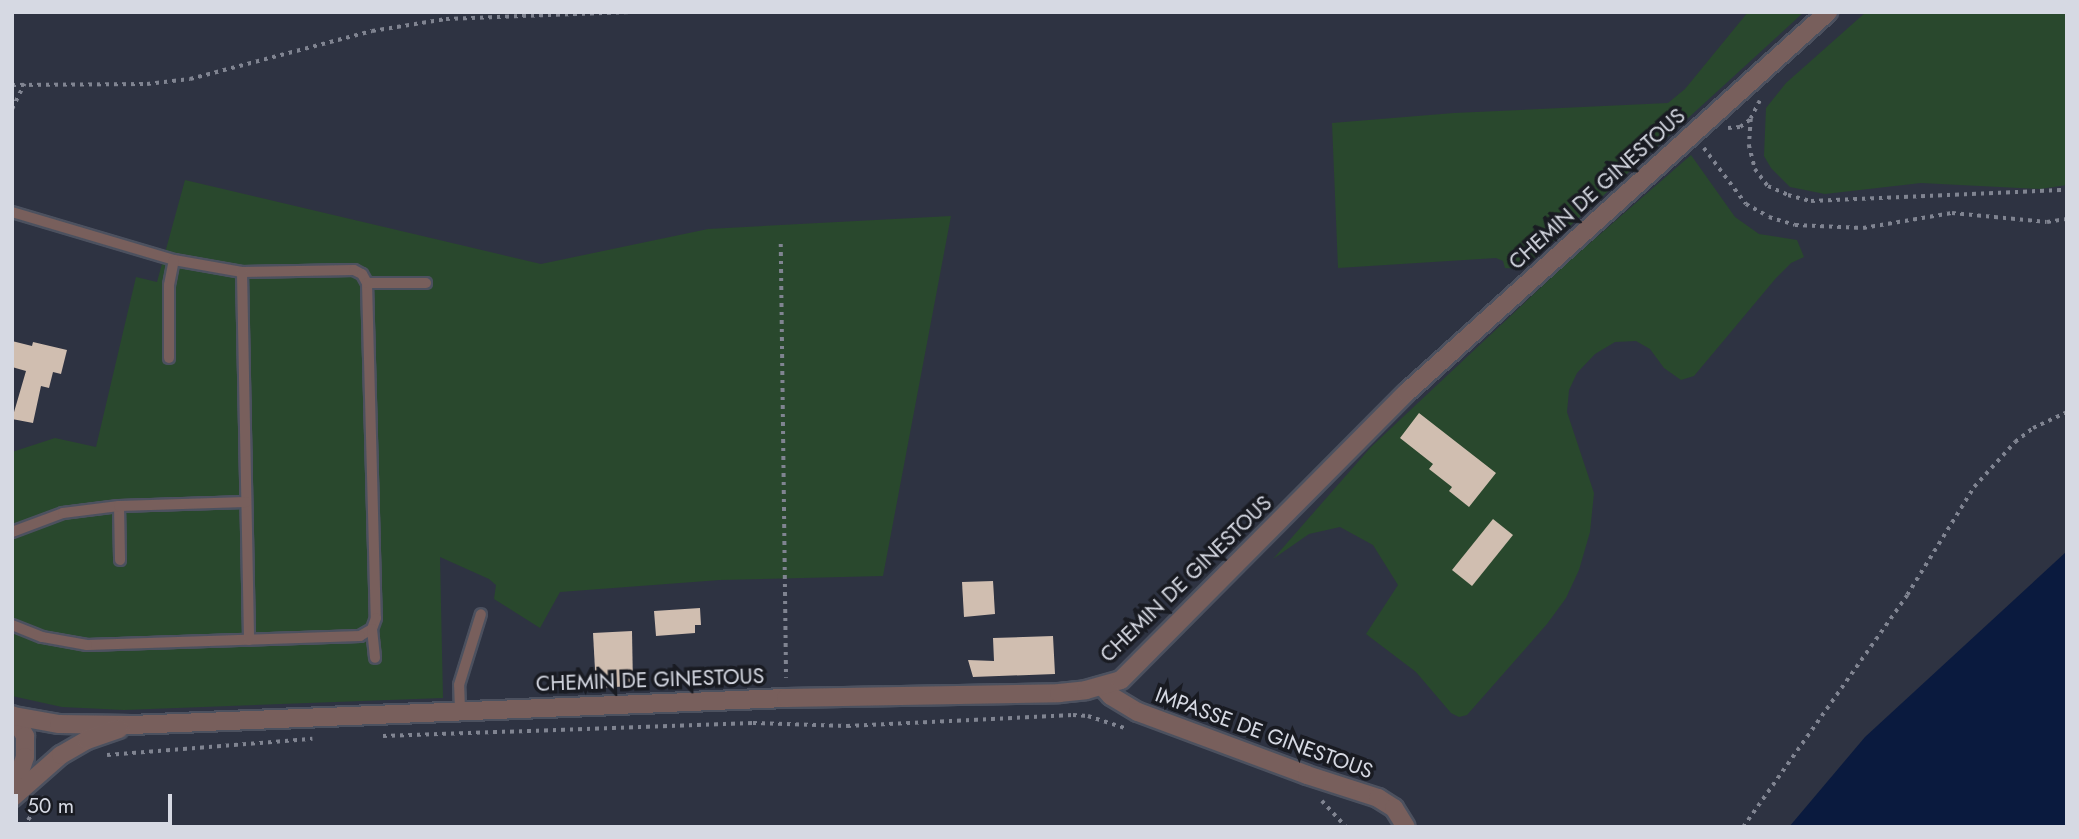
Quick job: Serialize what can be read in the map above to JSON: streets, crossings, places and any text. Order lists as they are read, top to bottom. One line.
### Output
{"streets":{"street":["CHEMIN DE GINESTOUS","IMPASSE DE GINESTOUS"]},"crossings":[["CHEMIN DE GINESTOUS","IMPASSE DE GINESTOUS"]],"scale_bar":"50 m"}
